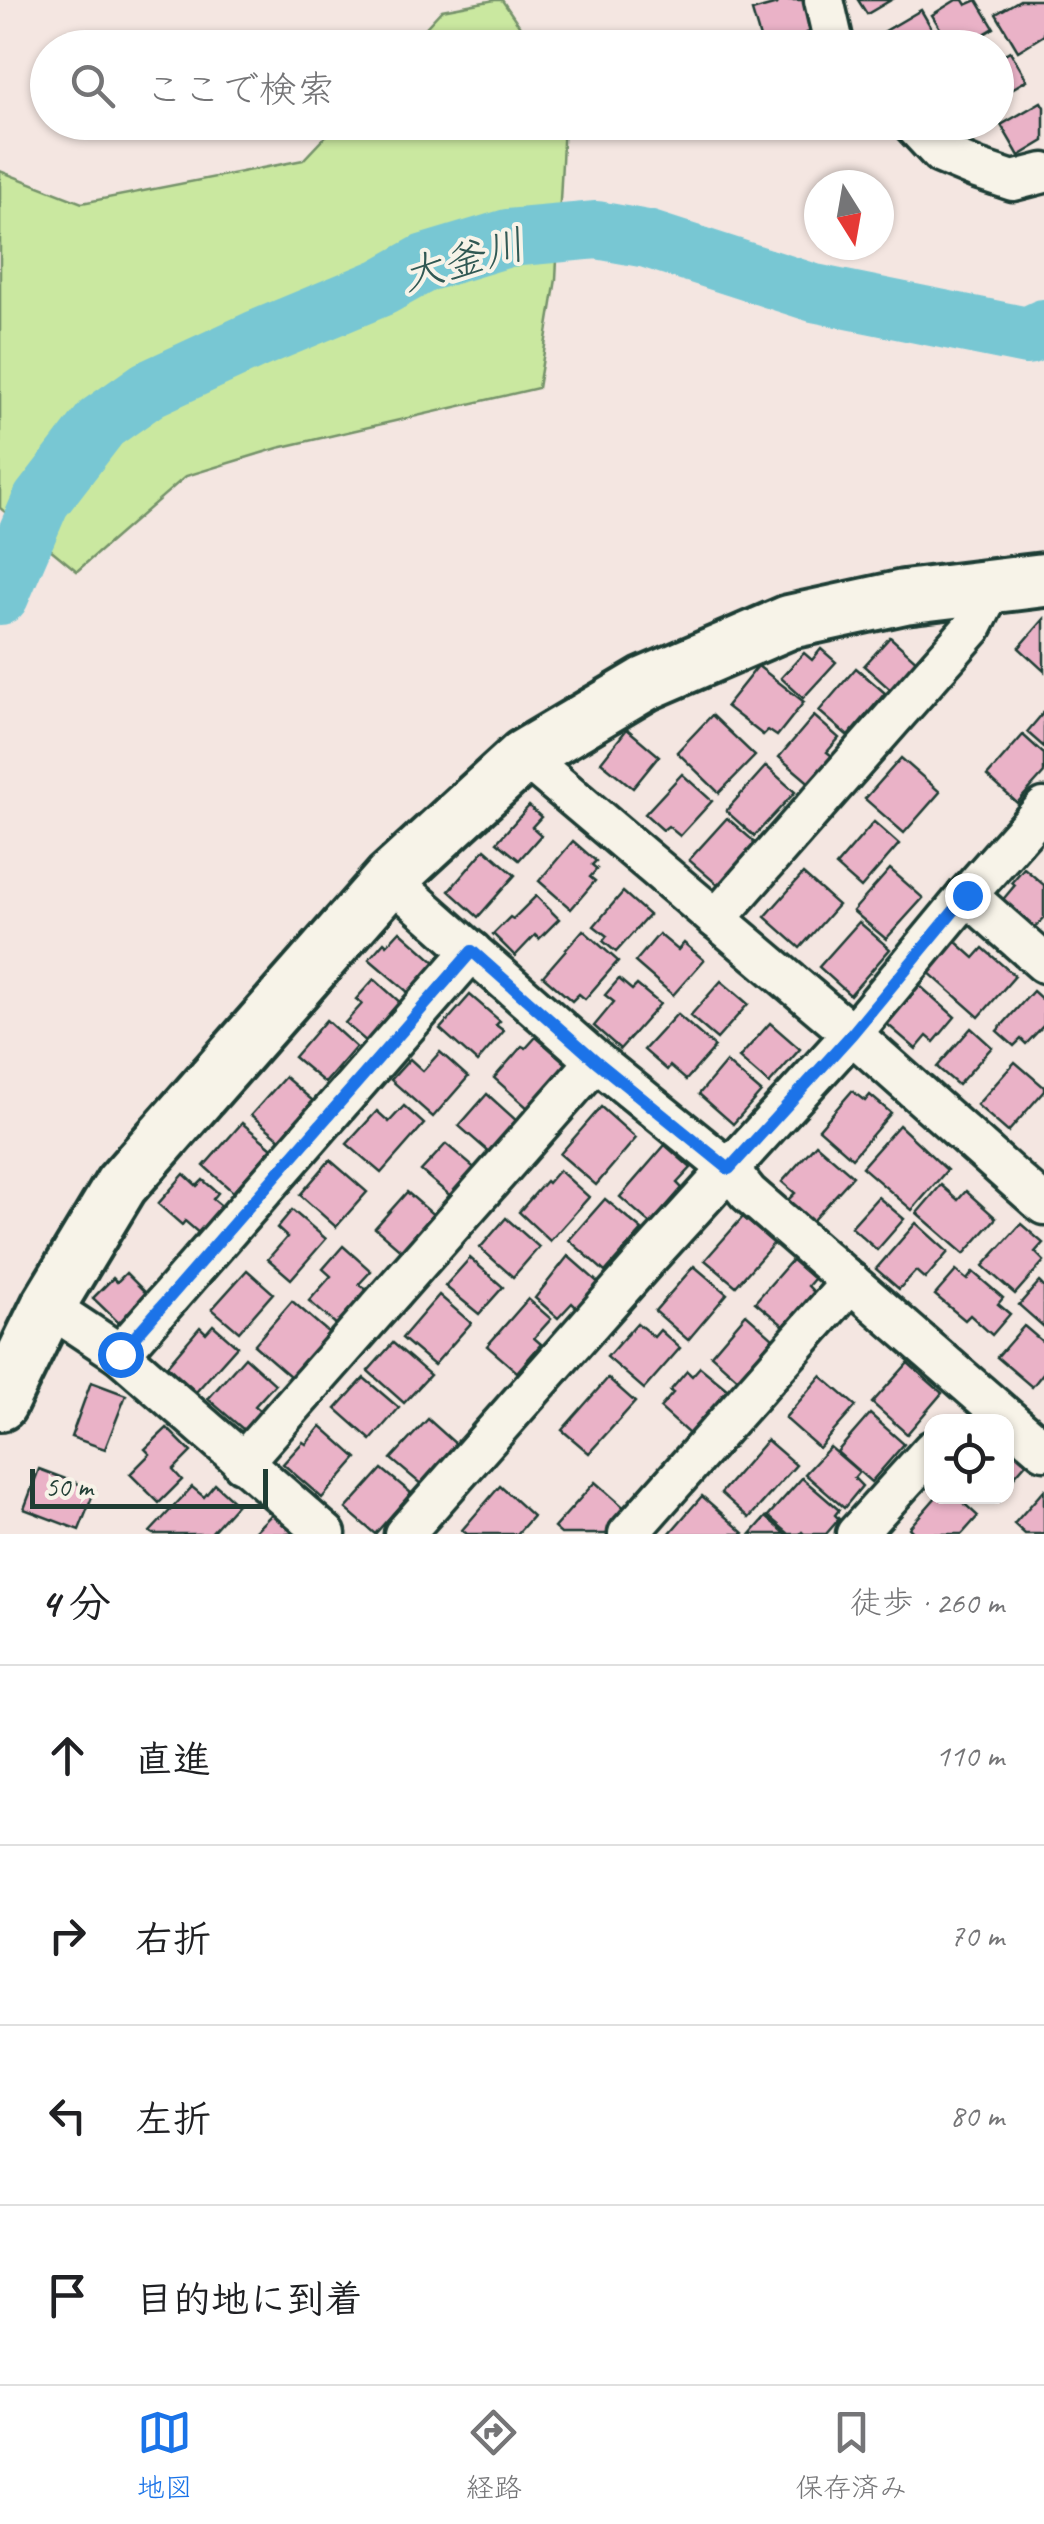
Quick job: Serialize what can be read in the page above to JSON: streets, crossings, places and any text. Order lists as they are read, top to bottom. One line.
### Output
{"water":["大釜川"],"scale_bar":"50 m","north":"bottom","page":{"search":"ここで検索","scale":"50 m","heading":["4 分","徒歩 · 260 m"],"list":[["直進","110 m"],["右折","70 m"],["左折","80 m"],"目的地に到着"],"nav":["地図","経路","保存済み"]}}
